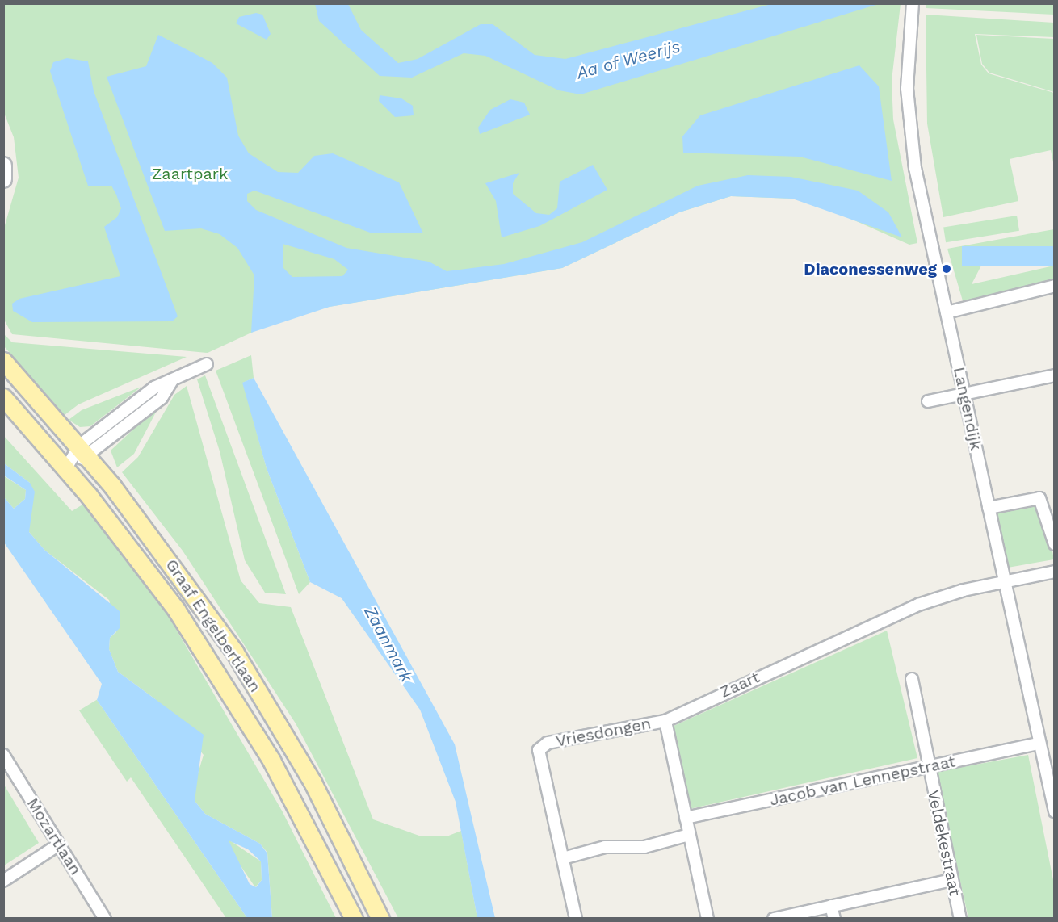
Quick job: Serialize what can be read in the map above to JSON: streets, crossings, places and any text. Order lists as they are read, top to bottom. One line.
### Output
{"streets":{"main road":["Graaf Engelbertlaan"],"street":["Langendijk","Zaart","Vriesdongen","Jacob van Lennepstraat","Mozartlaan","Veldekestraat"]},"crossings":[["Langendijk","Zaart"],["Langendijk","Jacob van Lennepstraat"],["Zaart","Vriesdongen"],["Jacob van Lennepstraat","Veldekestraat"]],"water":["Aa of Weerijs","Zaanmark"],"parks":["Zaartpark"],"places":["Diaconessenweg"]}
